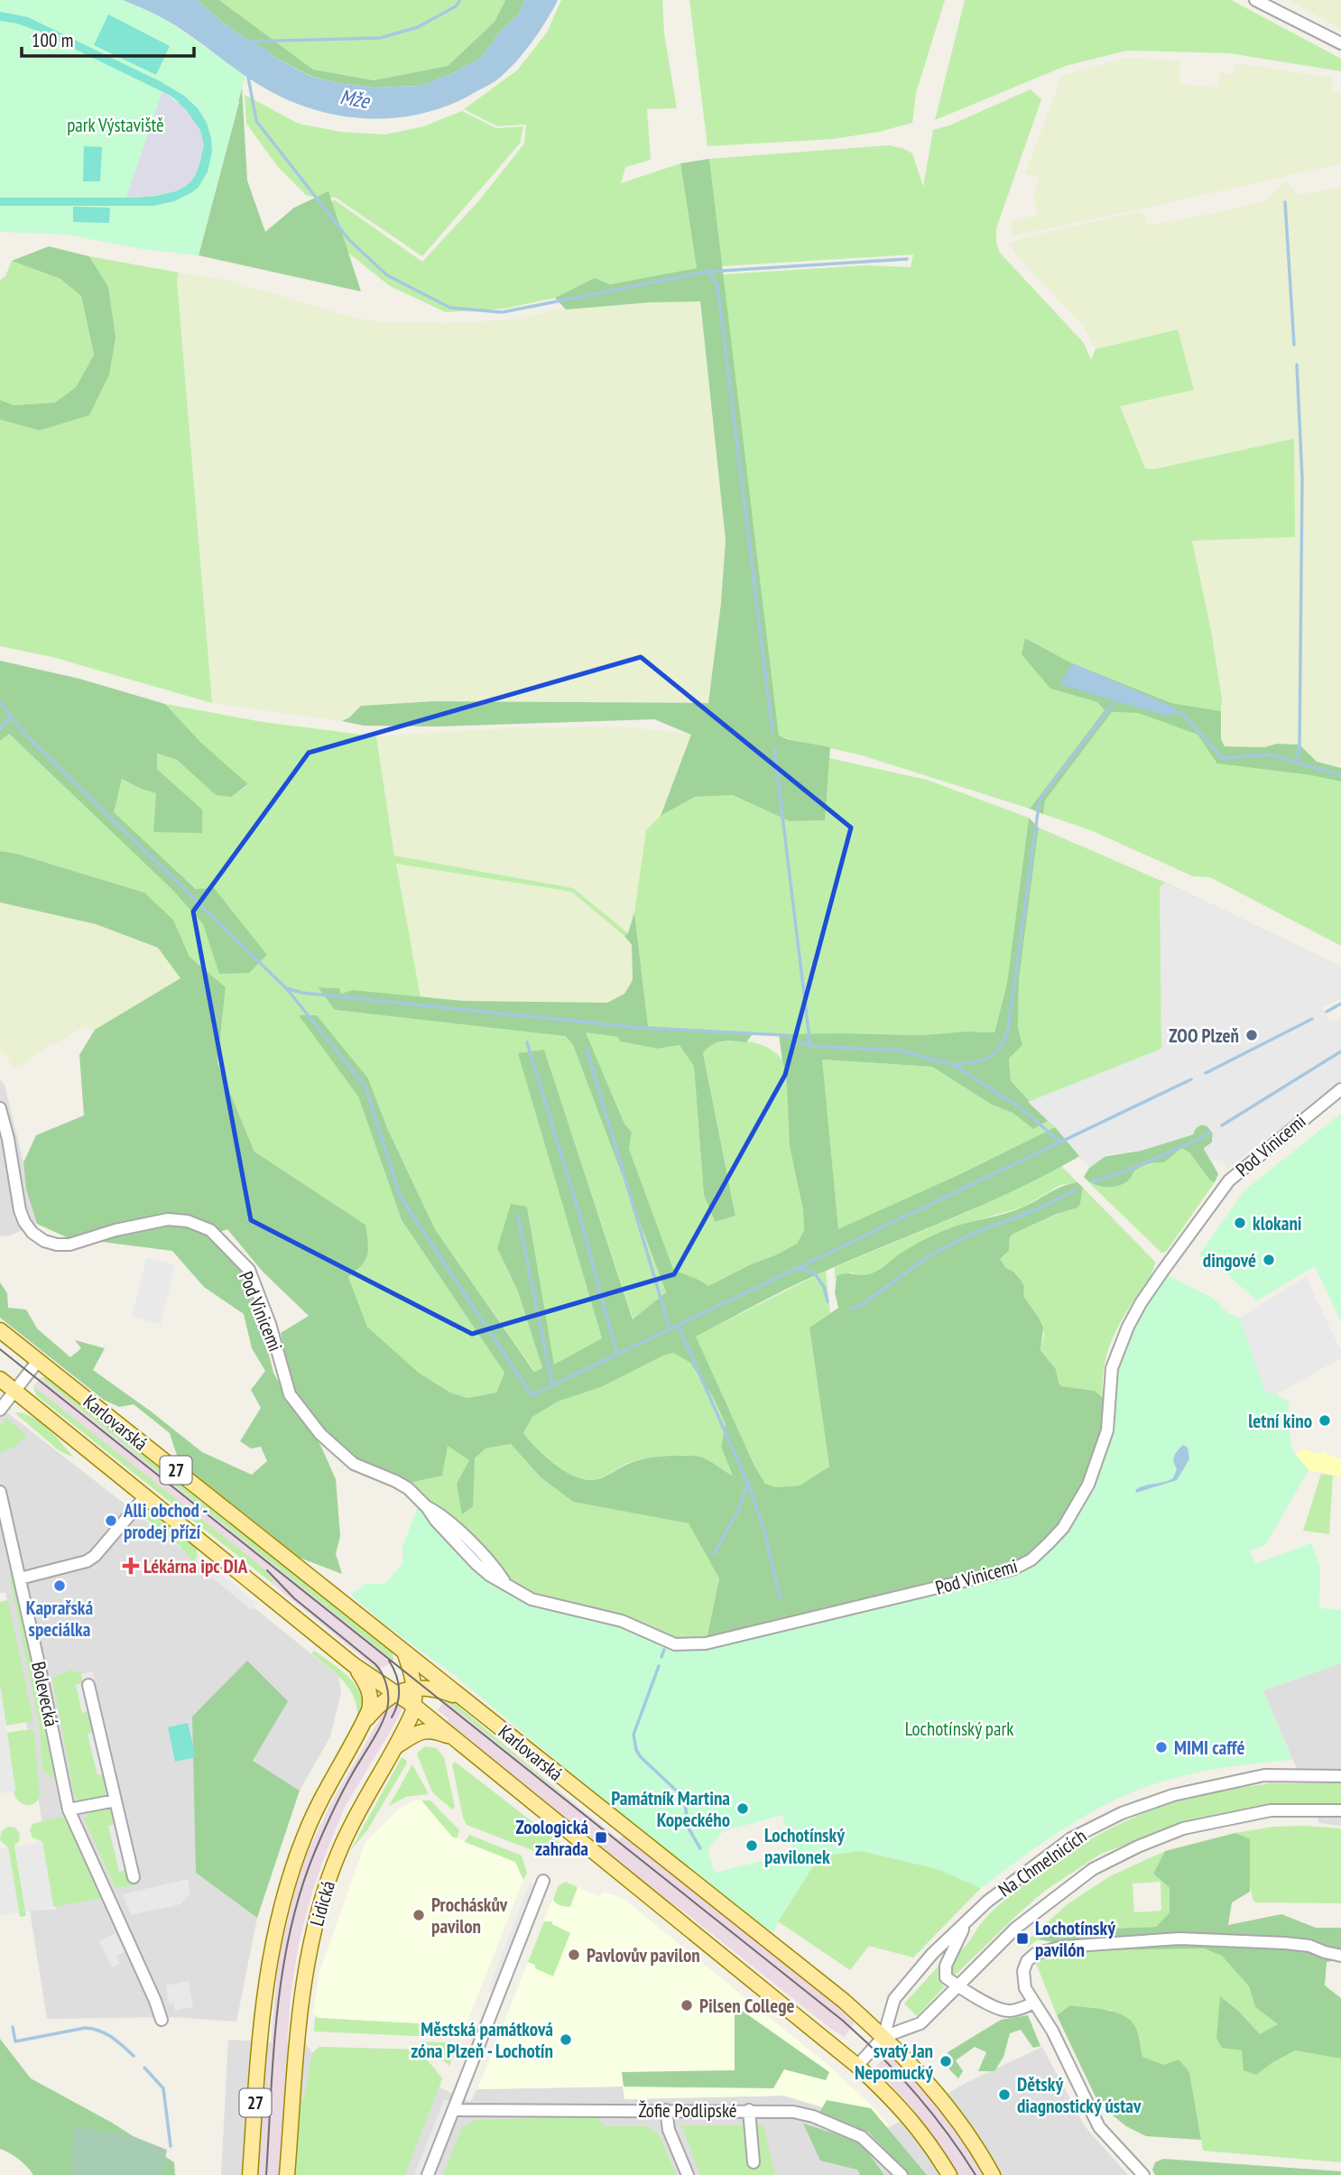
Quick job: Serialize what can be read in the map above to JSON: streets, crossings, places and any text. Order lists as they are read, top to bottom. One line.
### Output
{"streets":{"main road":["Karlovarská","27","Lidická"],"street":["Pod Vinicemi","Bolevecká","Na Chmelnicích","Žofie Podlipské"]},"crossings":[["Karlovarská","Na Chmelnicích"],["Karlovarská","Lidická"]],"water":["Mže"],"parks":["park Výstaviště","Lochotínský park"],"places":{"other":["ZOO Plzeň","klokani","dingové","letní kino","Alli obchod - prodej přízí","Kaprařská speciálka","MIMI caffé","Památník Martina Kopeckého","Lochotínský pavilonek","Procháskův pavilon","Pavlovův pavilon","Pilsen College","Městská památková zóna Plzeň - Lochotín","svatý Jan Nepomucký","Dětský diagnostický ústav"],"health":["Lékárna ipc DIA"],"transit":["Zoologická zahrada","Lochotínský pavilón"]},"scale_bar":"100 m"}
